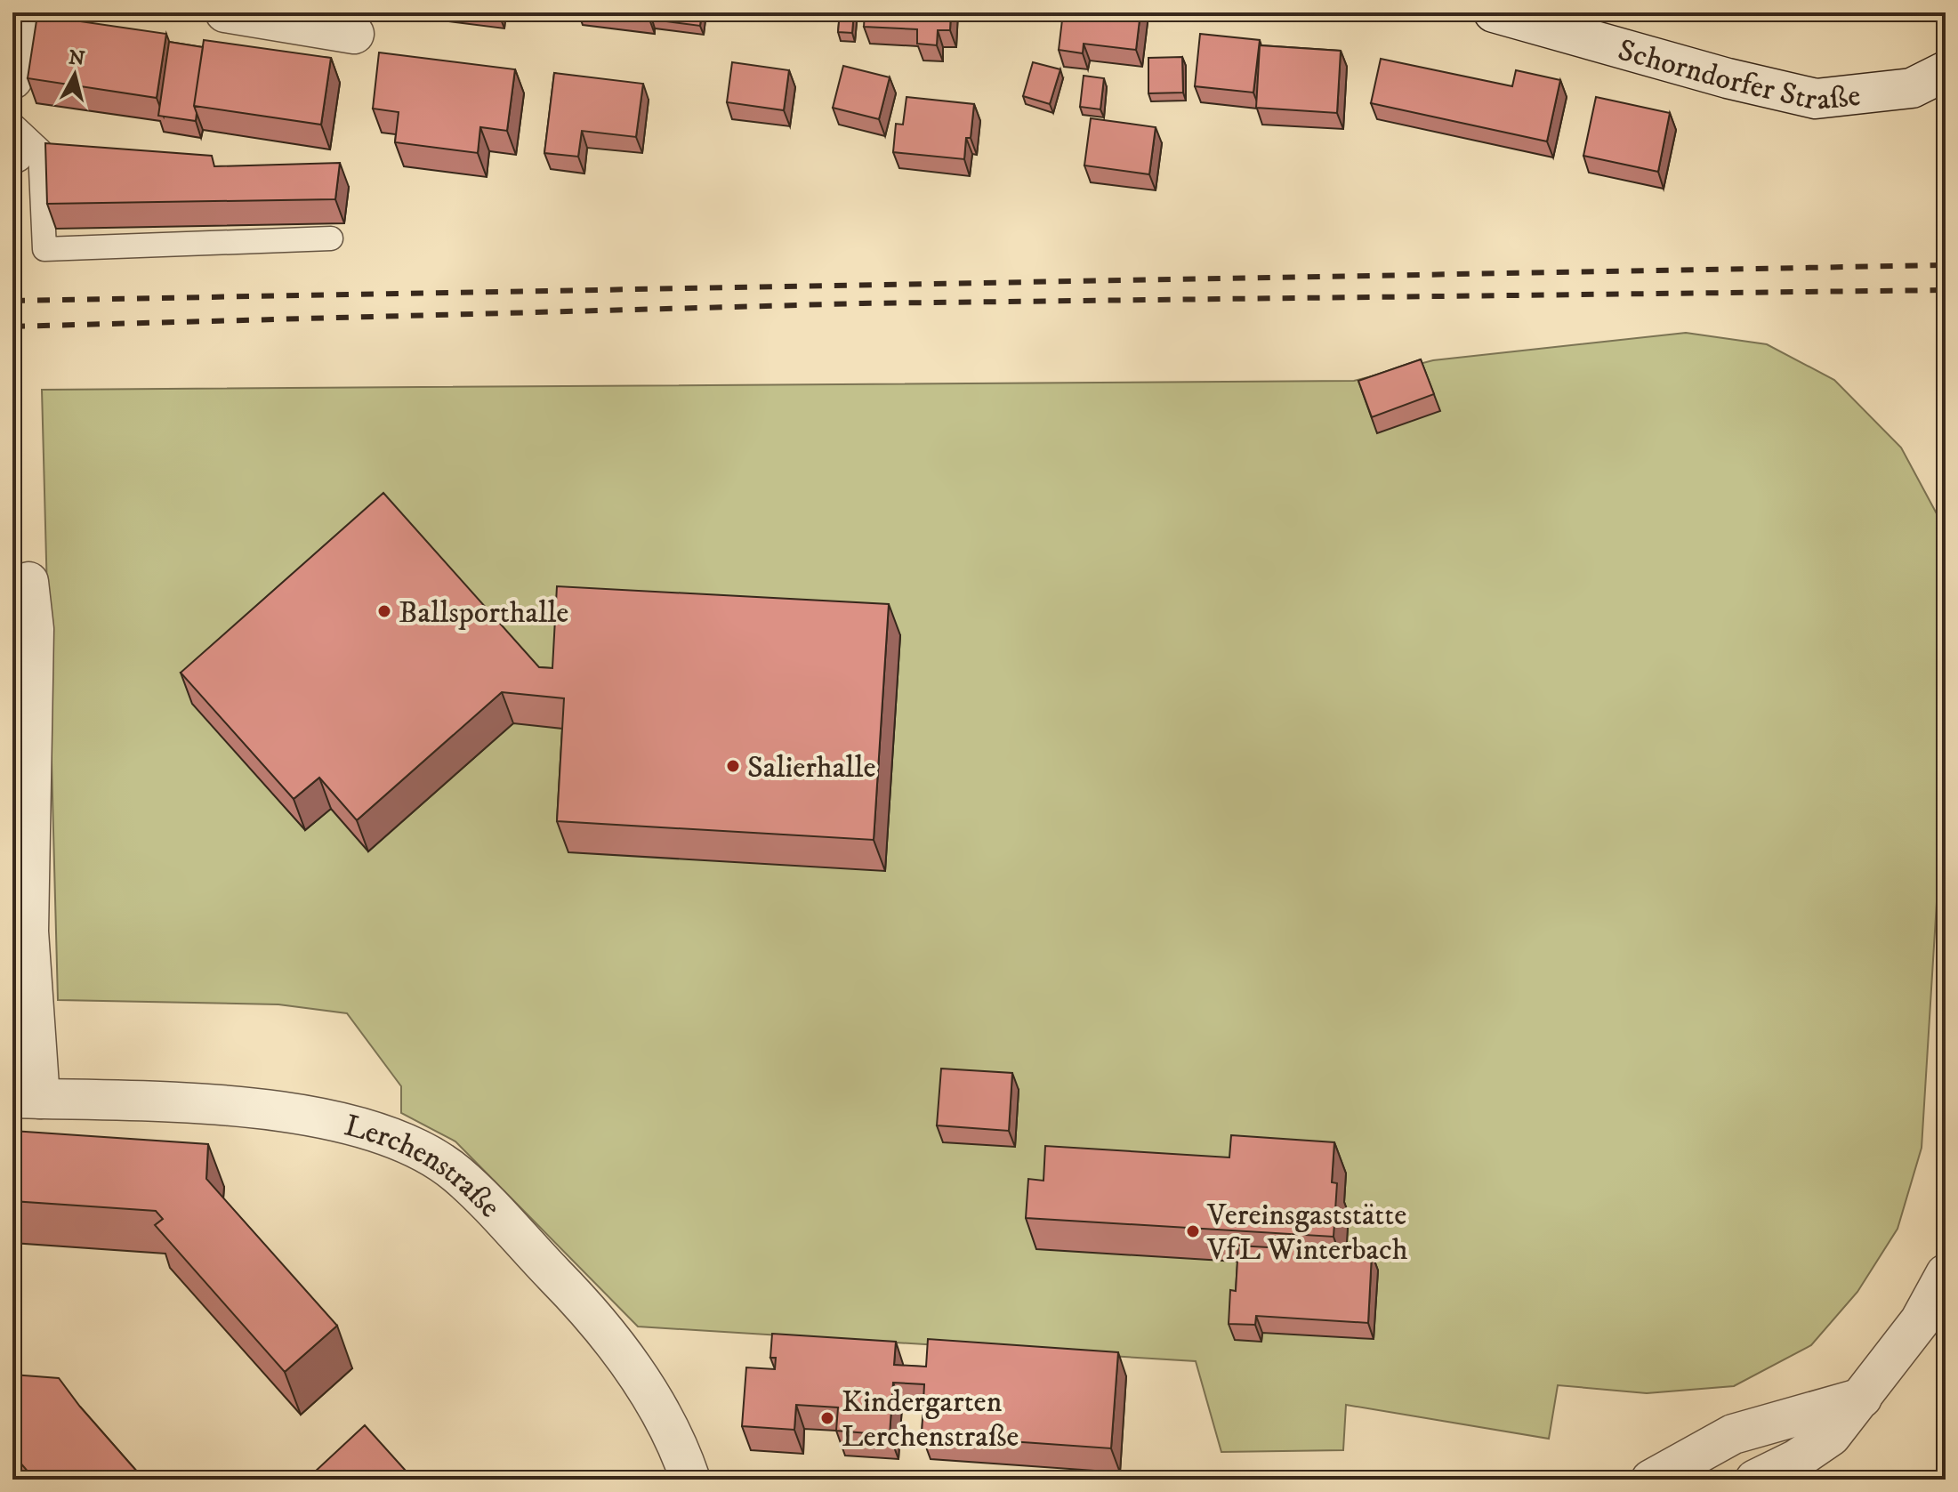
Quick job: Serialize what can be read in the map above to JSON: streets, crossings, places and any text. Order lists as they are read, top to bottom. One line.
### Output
{"streets":{"street":["Schorndorfer Straße","Lerchenstraße"]},"places":["Ballsporthalle","Salierhalle","Vereinsgaststätte VfL Winterbach","Kindergarten Lerchenstraße"],"north":"top"}
